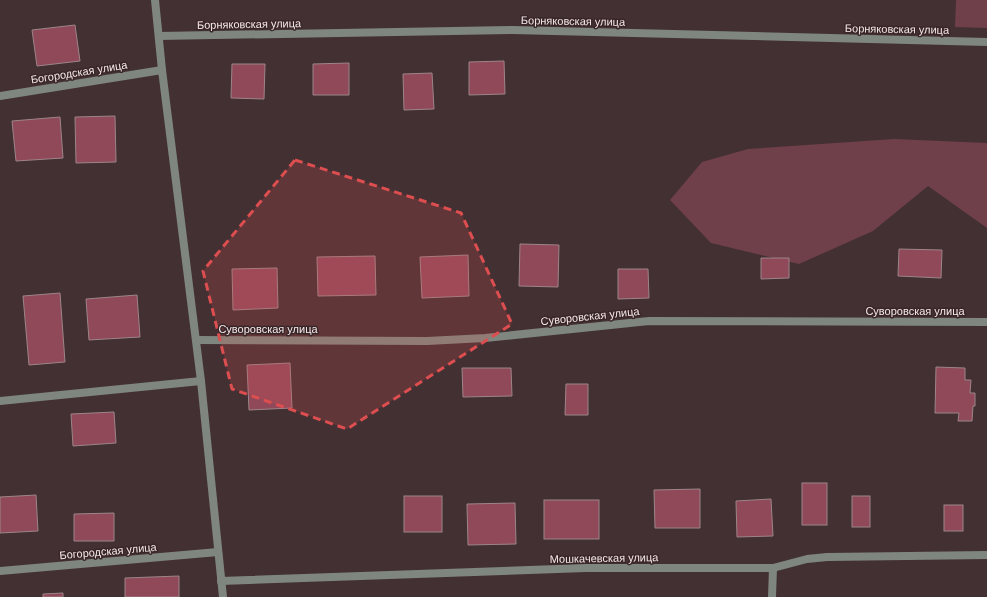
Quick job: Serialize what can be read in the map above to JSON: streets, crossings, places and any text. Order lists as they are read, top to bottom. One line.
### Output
{"streets":{"street":["Борняковская улица","Богородская улица","Суворовская улица","Мошкачевская улица"]}}
